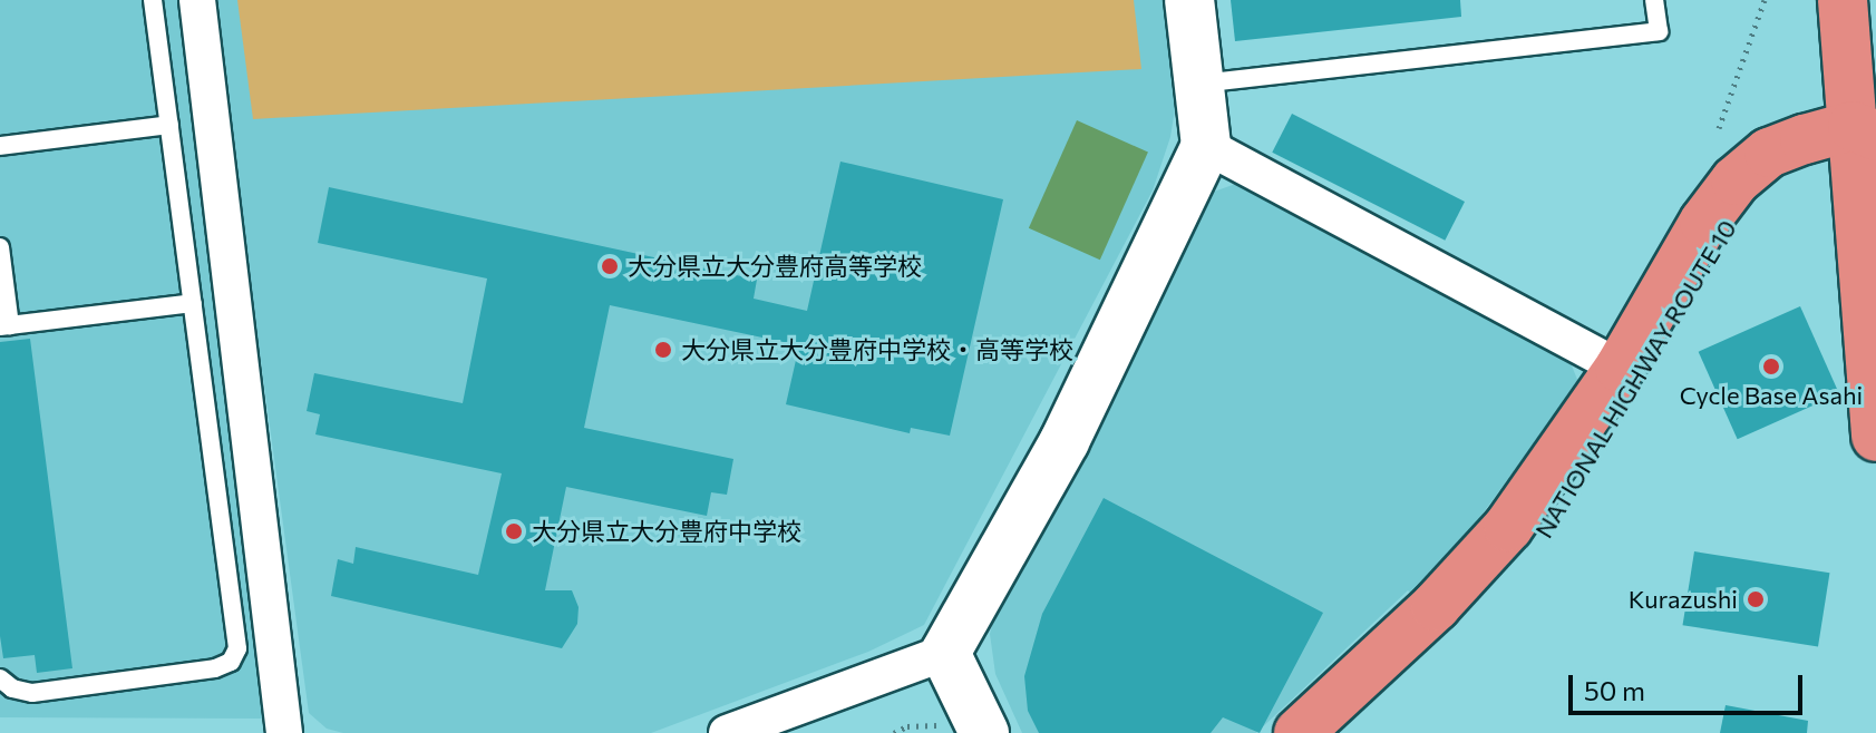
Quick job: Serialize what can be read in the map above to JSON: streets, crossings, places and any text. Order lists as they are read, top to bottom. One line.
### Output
{"streets":{"highway":["NATIONAL HIGHWAY ROUTE 10"]},"places":["大分県立大分豊府高等学校","大分県立大分豊府中学校・高等学校","Cycle Base Asahi","大分県立大分豊府中学校","Kurazushi"],"scale_bar":"50 m"}
